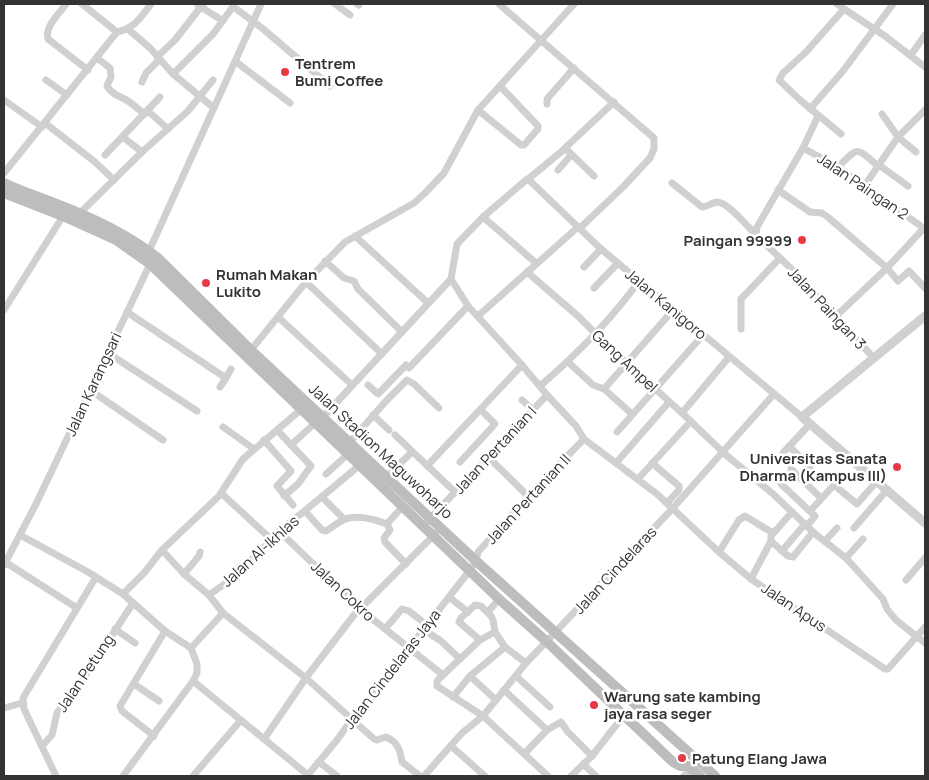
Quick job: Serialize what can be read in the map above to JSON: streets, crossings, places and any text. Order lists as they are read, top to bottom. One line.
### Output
{"streets":{"main road":["Jalan Stadion Maguwoharjo"],"street":["Jalan Paingan 2","Jalan Kanigoro","Jalan Paingan 3","Gang Ampel","Jalan Karangsari","Jalan Pertanian I","Jalan Pertanian II","Jalan Al-Ikhlas","Jalan Cindelaras","Jalan Cokro","Jalan Apus","Jalan Cindelaras Jaya","Jalan Petung"]},"crossings":[["Gang Ampel","Jalan Apus"],["Jalan Karangsari","Jalan Stadion Maguwoharjo"],["Jalan Pertanian I","Jalan Stadion Maguwoharjo"],["Jalan Pertanian I","Jalan Apus"],["Jalan Stadion Maguwoharjo","Jalan Pertanian II"],["Jalan Stadion Maguwoharjo","Jalan Al-Ikhlas"],["Jalan Stadion Maguwoharjo","Jalan Cindelaras"],["Jalan Stadion Maguwoharjo","Jalan Cindelaras Jaya"],["Jalan Pertanian II","Jalan Apus"],["Jalan Pertanian II","Jalan Cindelaras Jaya"],["Jalan Al-Ikhlas","Jalan Cokro"],["Jalan Cindelaras","Jalan Apus"],["Jalan Cokro","Jalan Cindelaras Jaya"]],"places":["Tentrem Bumi Coffee","Paingan 99999","Rumah Makan Lukito","Universitas Sanata Dharma (Kampus III)","Warung sate kambing jaya rasa seger","Patung Elang Jawa"]}
